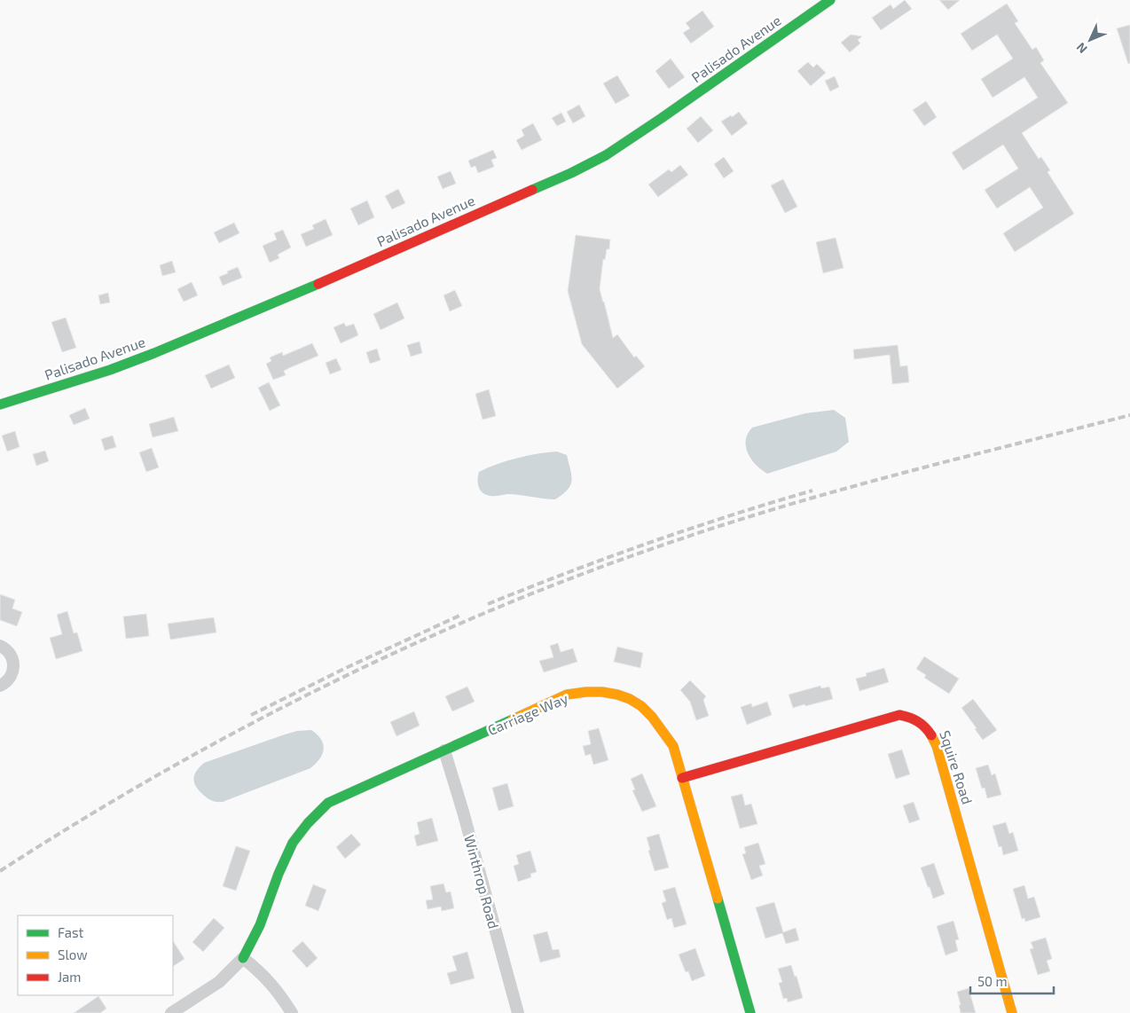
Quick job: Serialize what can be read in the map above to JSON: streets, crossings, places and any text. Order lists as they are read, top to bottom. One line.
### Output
{"streets":{"street":["Palisado Avenue","Carriage Way","Squire Road","Winthrop Road"]},"crossings":[["Carriage Way","Squire Road"],["Carriage Way","Winthrop Road"]],"legend":["Fast","Slow","Jam"],"scale_bar":"50 m","north":"bottom left"}
